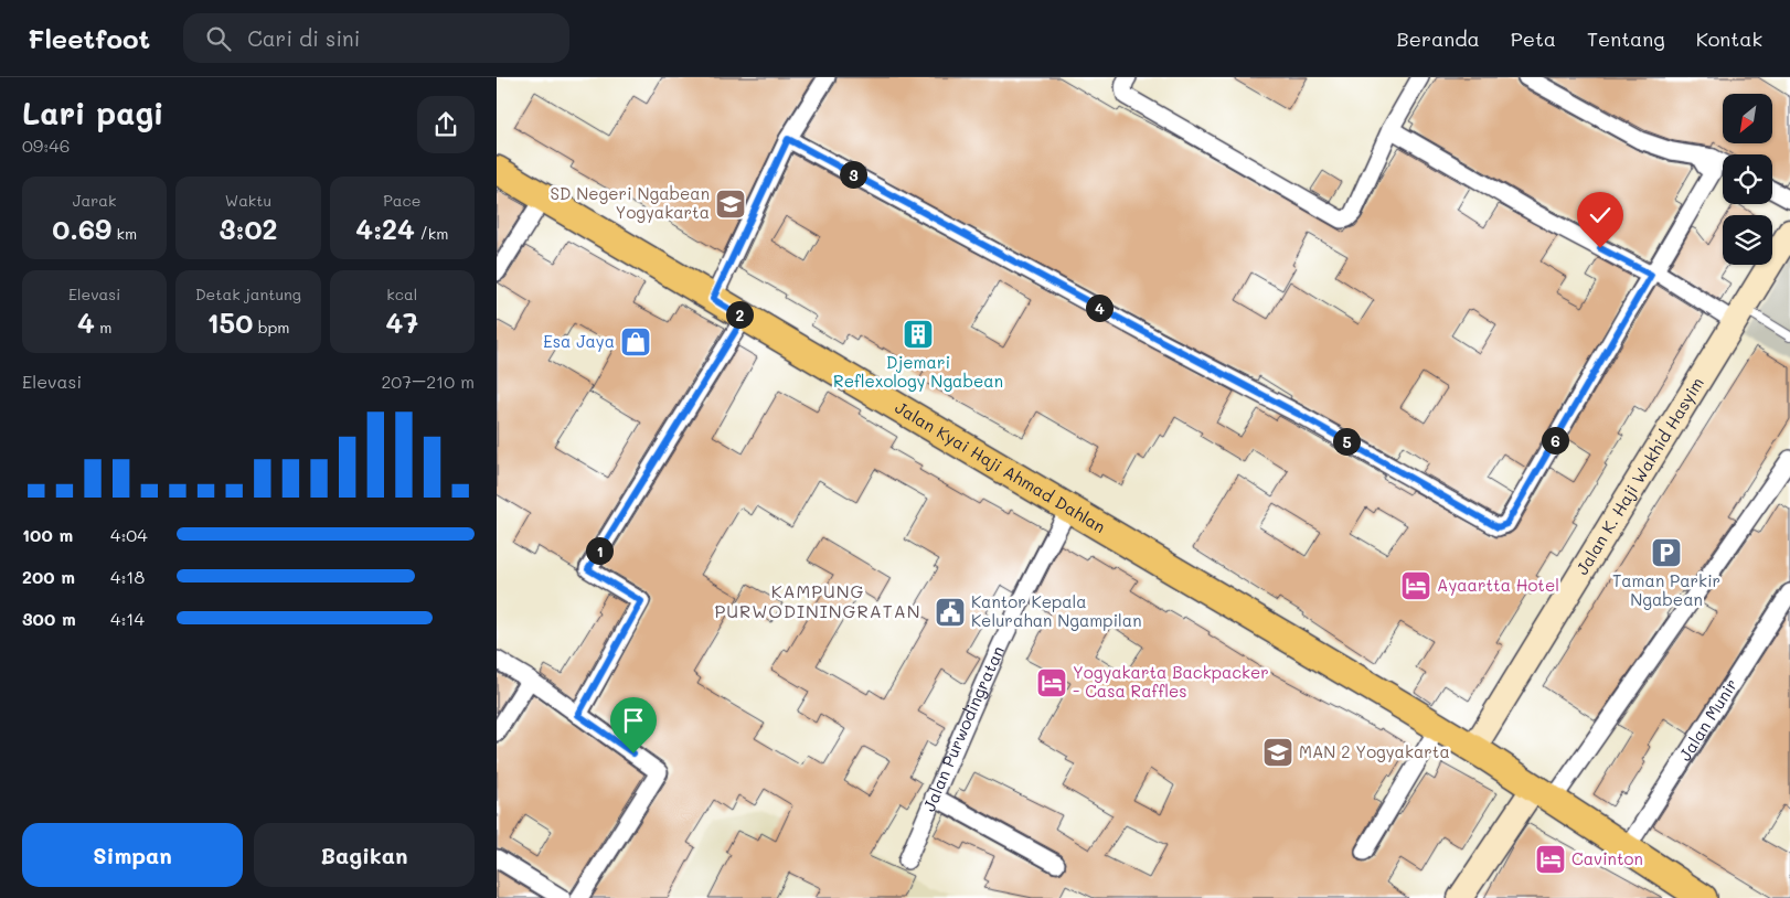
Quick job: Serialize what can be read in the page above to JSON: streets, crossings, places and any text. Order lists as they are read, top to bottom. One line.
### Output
{"streets":{"main road":["Jalan Kyai Haji Ahmad Dahlan","Jalan K. Haji Wakhid Hasyim"],"street":["Jalan Munir","Jalan Purwodingratan"]},"crossings":[["Jalan Kyai Haji Ahmad Dahlan","Jalan K. Haji Wakhid Hasyim"],["Jalan Kyai Haji Ahmad Dahlan","Jalan Munir"],["Jalan Kyai Haji Ahmad Dahlan","Jalan Purwodingratan"]],"districts":["KAMPUNG PURWODININGRATAN"],"places":{"school or university":["SD Negeri Ngabean Yogyakarta","MAN 2 Yogyakarta"],"building":["Djemari Reflexology Ngabean"],"shop":["Esa Jaya"],"parking":["Taman Parkir Ngabean"],"hotel":["Ayaartta Hotel","Yogyakarta Backpacker - Casa Raffles","Cavinton"],"public building":["Kantor Kepala Kelurahan Ngampilan"]},"north":"bottom left","page":{"header":"Fleetfoot","search":"Cari di sini","nav":["Beranda","Peta","Tentang","Kontak"],"heading":["Lari pagi","09:46"],"pins":["3","4","2","6","5","1"],"stats":[["Jarak","0.69 km"],["Waktu","3:02"],["Pace","4:24 /km"],["Elevasi","4 m"],["Detak jantung","150 bpm"],["kcal","47"]],"chart":["Elevasi","207–210 m"],"list":[{"name":"100 m","note":"4:04"},{"name":"200 m","note":"4:18"},{"name":"300 m","note":"4:14"}],"buttons":["Simpan","Bagikan"]}}
